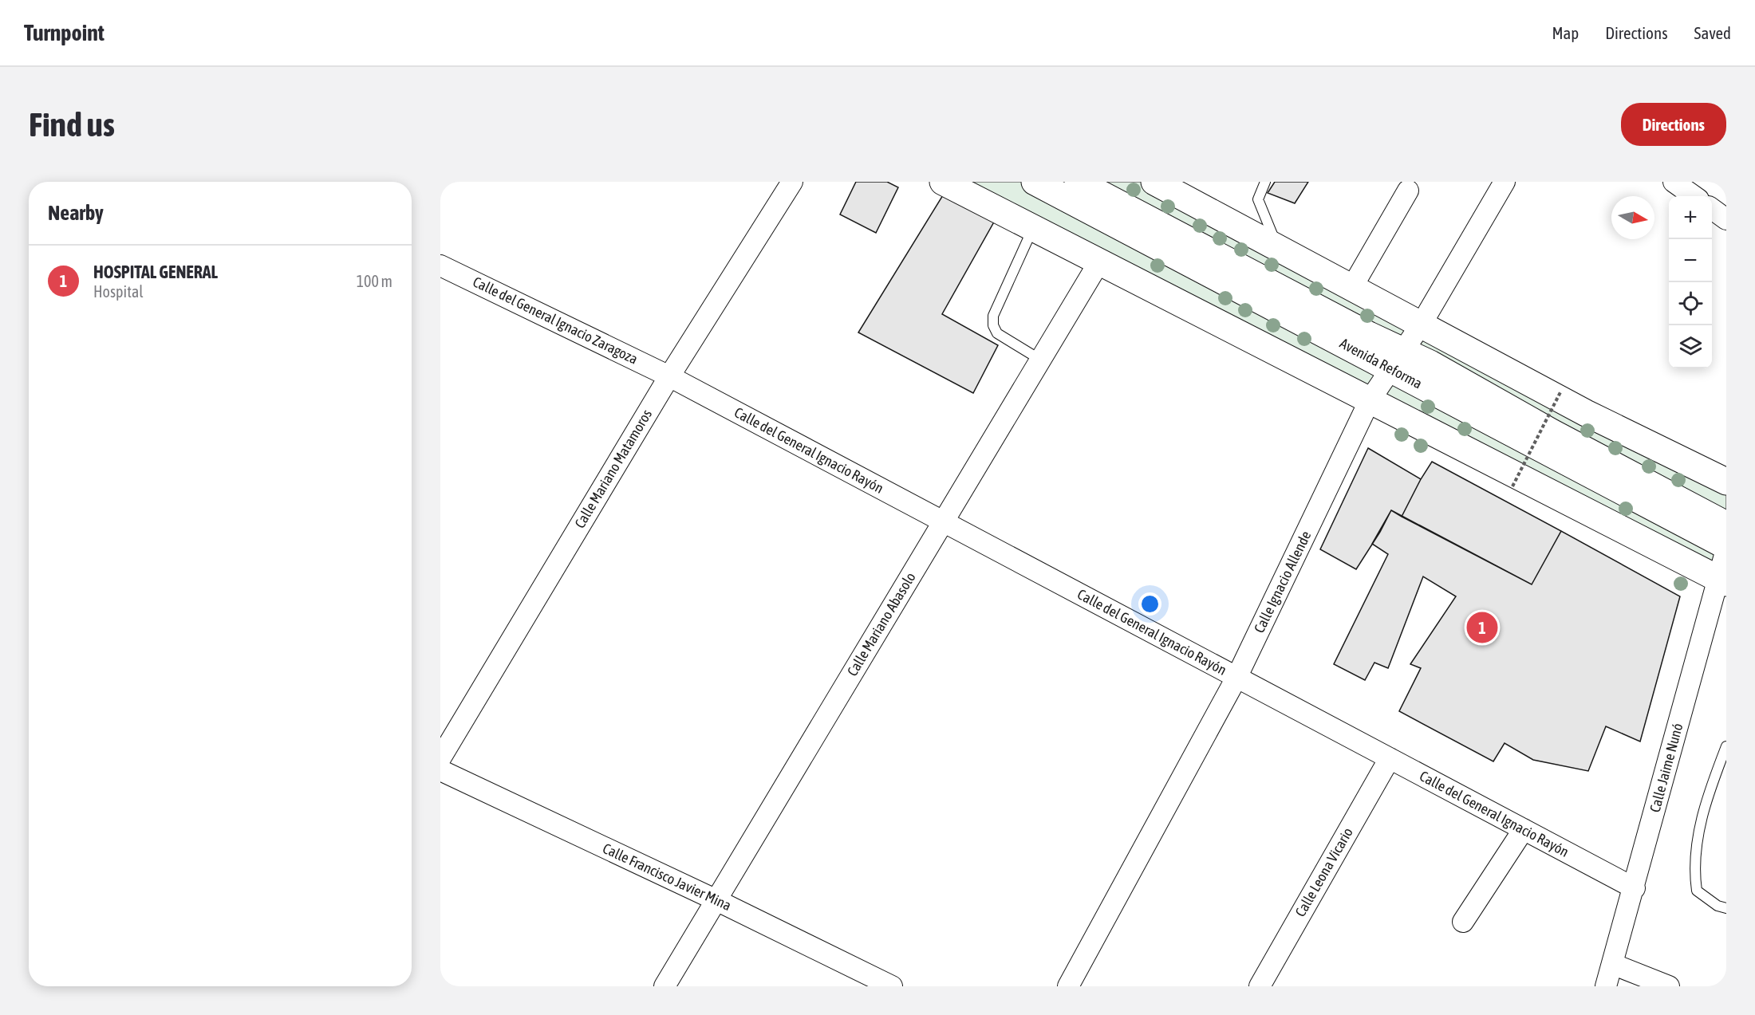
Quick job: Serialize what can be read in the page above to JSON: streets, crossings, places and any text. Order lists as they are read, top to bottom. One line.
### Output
{"streets":{"street":["Calle del General Ignacio Zaragoza","Avenida Reforma","Calle del General Ignacio Rayón","Calle Mariano Matamoros","Calle Ignacio Allende","Calle Mariano Abasolo","Calle Jaime Nunó","Calle Leona Vicario","Calle Francisco Javier Mina"]},"crossings":[["Calle del General Ignacio Zaragoza","Calle del General Ignacio Rayón"],["Calle del General Ignacio Zaragoza","Calle Mariano Matamoros"],["Avenida Reforma","Calle Ignacio Allende"],["Avenida Reforma","Calle Jaime Nunó"],["Calle del General Ignacio Rayón","Calle Mariano Matamoros"],["Calle del General Ignacio Rayón","Calle Ignacio Allende"],["Calle del General Ignacio Rayón","Calle Mariano Abasolo"],["Calle del General Ignacio Rayón","Calle Jaime Nunó"],["Calle del General Ignacio Rayón","Calle Leona Vicario"],["Calle Mariano Abasolo","Calle Francisco Javier Mina"]],"north":"right","page":{"header":"Turnpoint","nav":["Map","Directions","Saved"],"buttons":"Directions","title":"Find us","heading":"Nearby","map_buttons":["+","−"],"list":[{"mark":"1","name":"HOSPITAL GENERAL","note":"Hospital","value":"100 m"}],"pins":"1"}}
